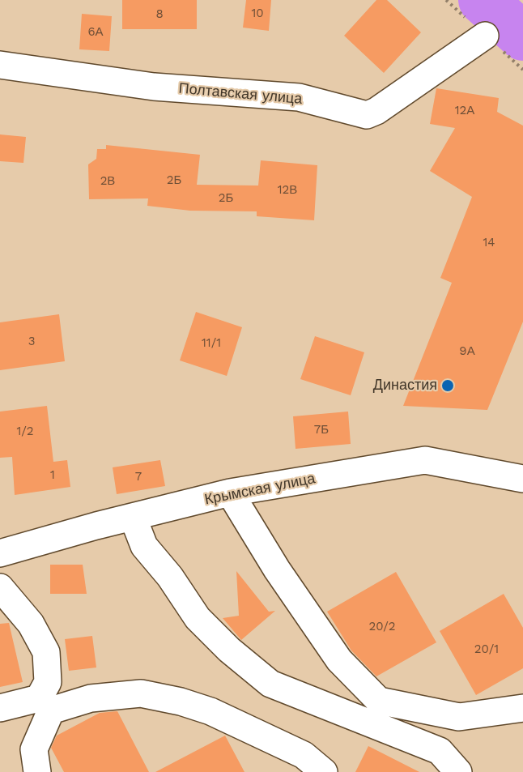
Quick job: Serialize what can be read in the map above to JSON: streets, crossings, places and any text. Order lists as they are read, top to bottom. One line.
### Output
{"streets":{"street":["Полтавская улица","Крымская улица"]},"places":["Династия"],"house_numbers":["10","8","6А","12А","2Б","2В","12В","2Б","14","3","11/1","9А","7Б","1/2","1","7","20/2","20/1"]}
